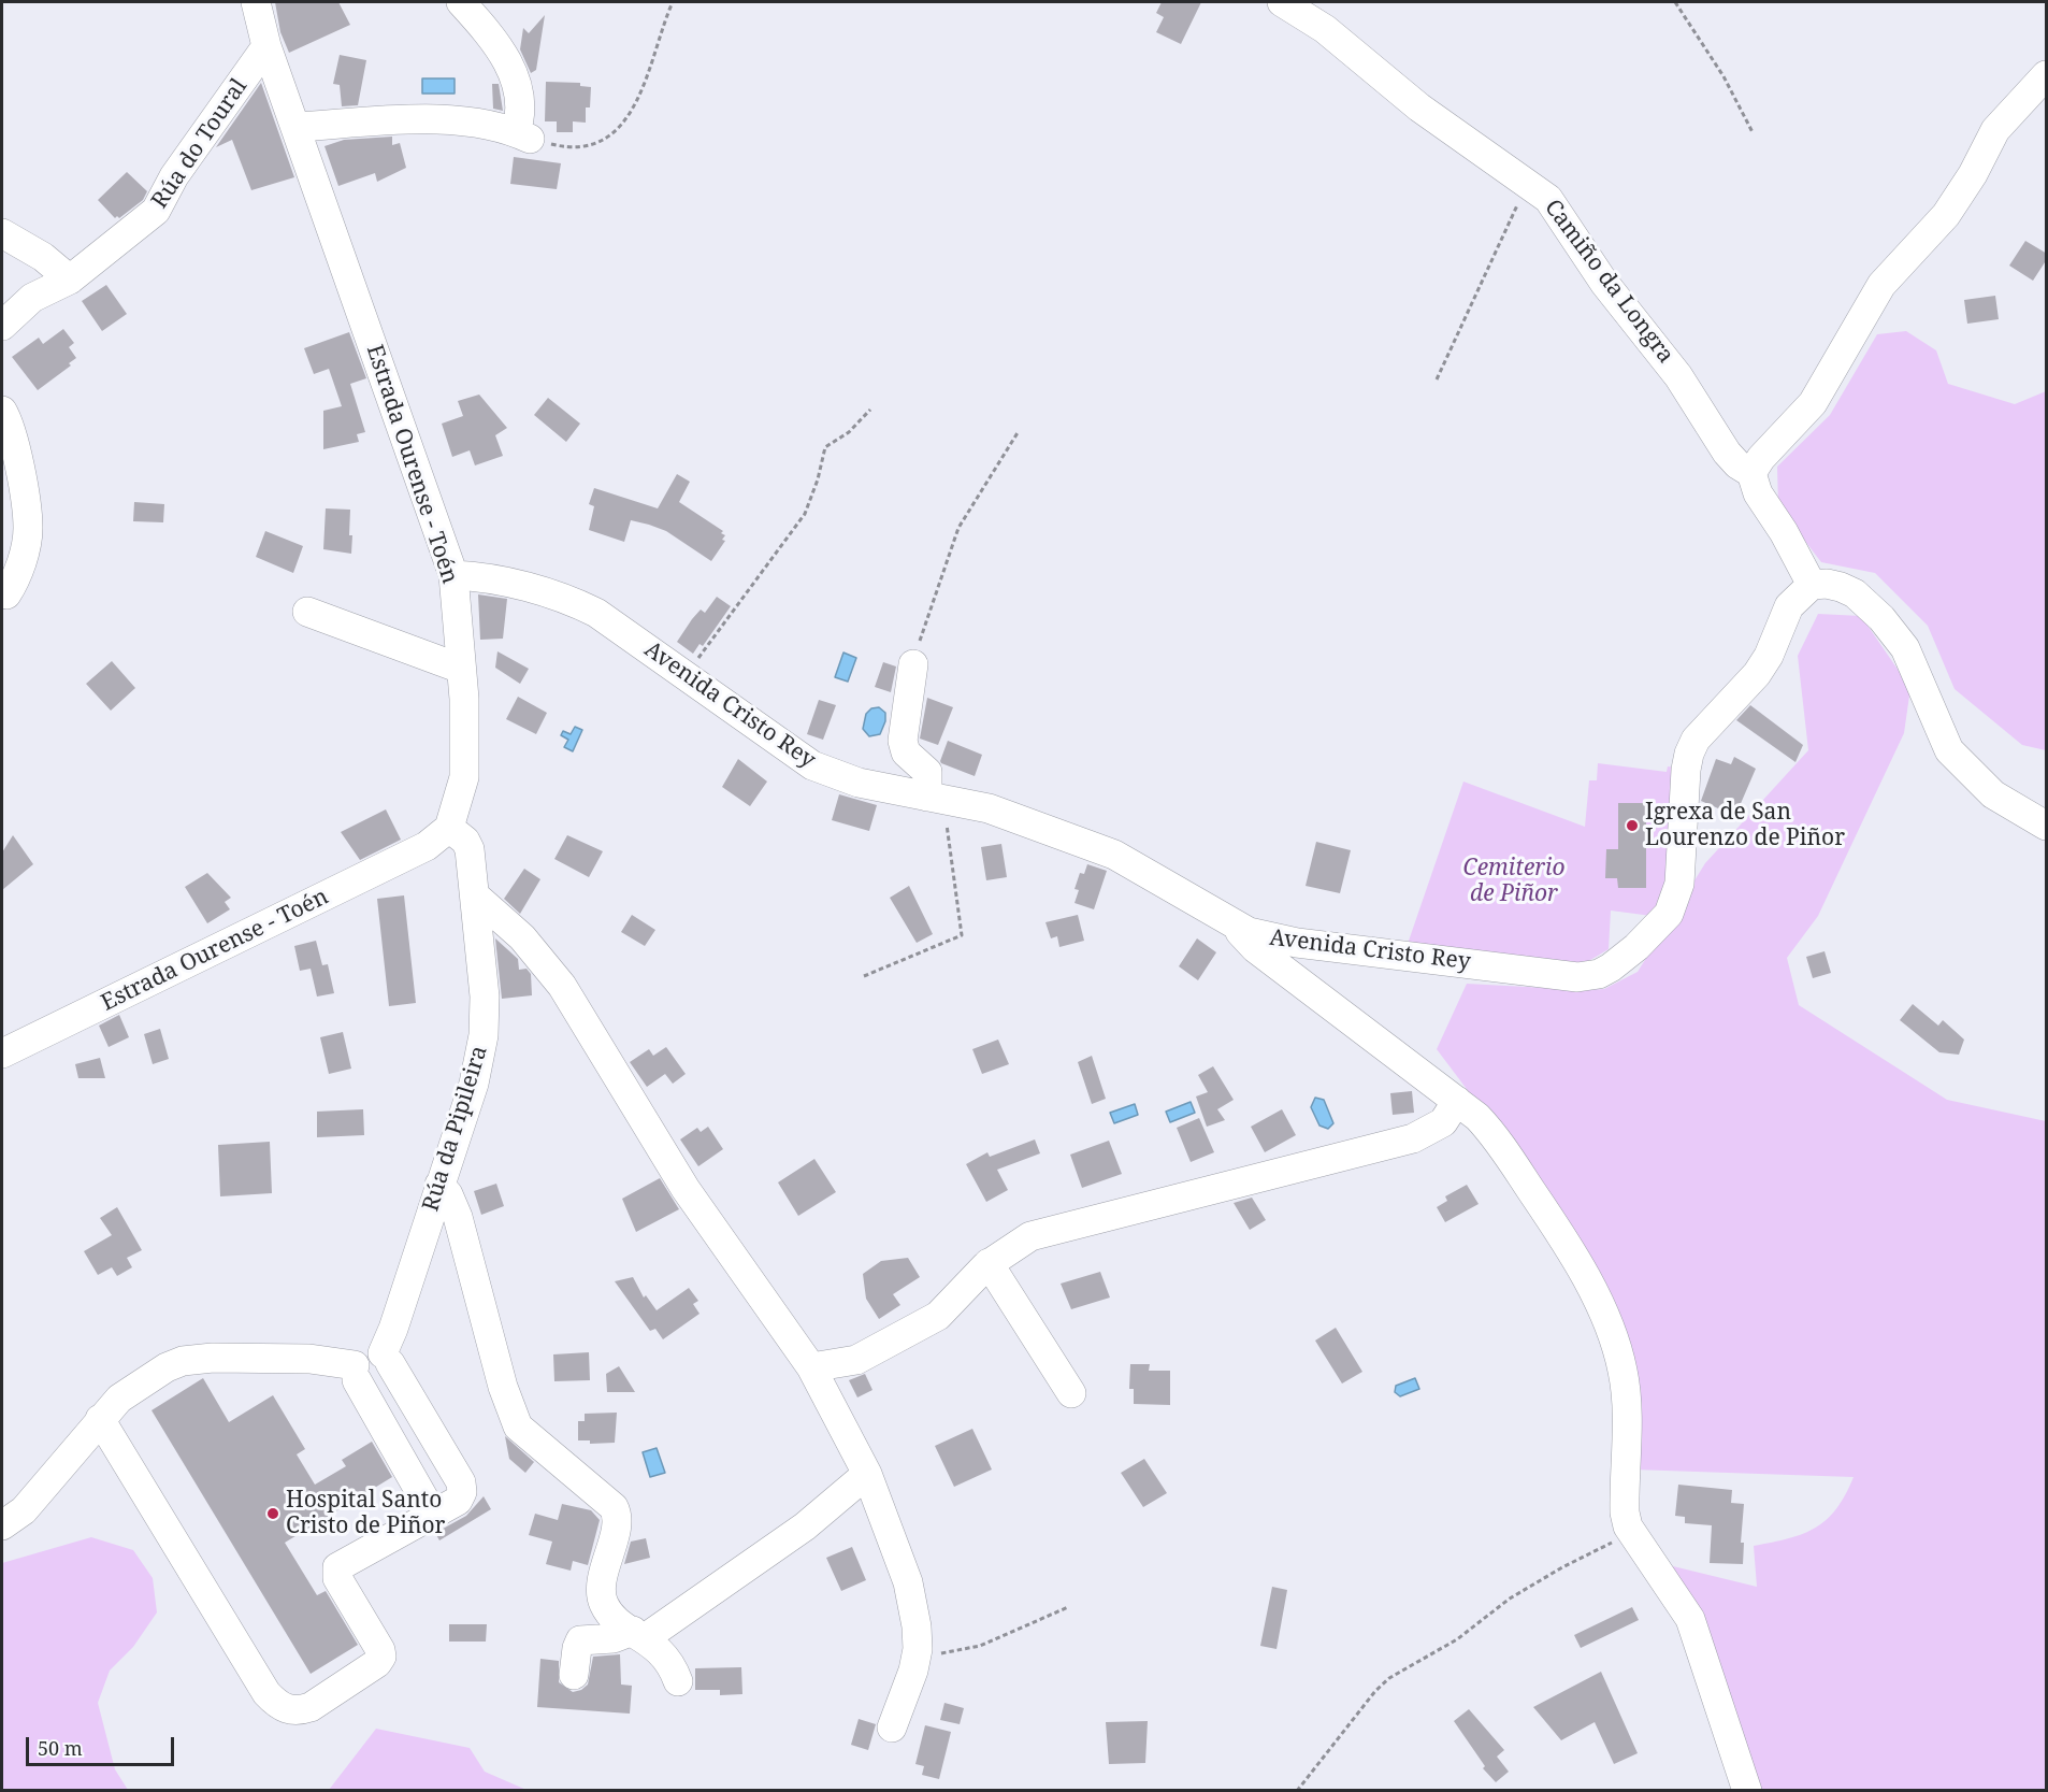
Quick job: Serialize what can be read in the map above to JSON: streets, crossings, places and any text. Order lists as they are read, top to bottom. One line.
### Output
{"streets":{"street":["Rúa do Toural","Camiño da Longra","Estrada Ourense - Toén","Avenida Cristo Rey","Rúa da Pipileira"]},"crossings":[["Rúa do Toural","Estrada Ourense - Toén"],["Estrada Ourense - Toén","Avenida Cristo Rey"],["Estrada Ourense - Toén","Rúa da Pipileira"]],"parks":["Cemiterio de Piñor"],"places":["Igrexa de San Lourenzo de Piñor","Hospital Santo Cristo de Piñor"],"scale_bar":"50 m"}
